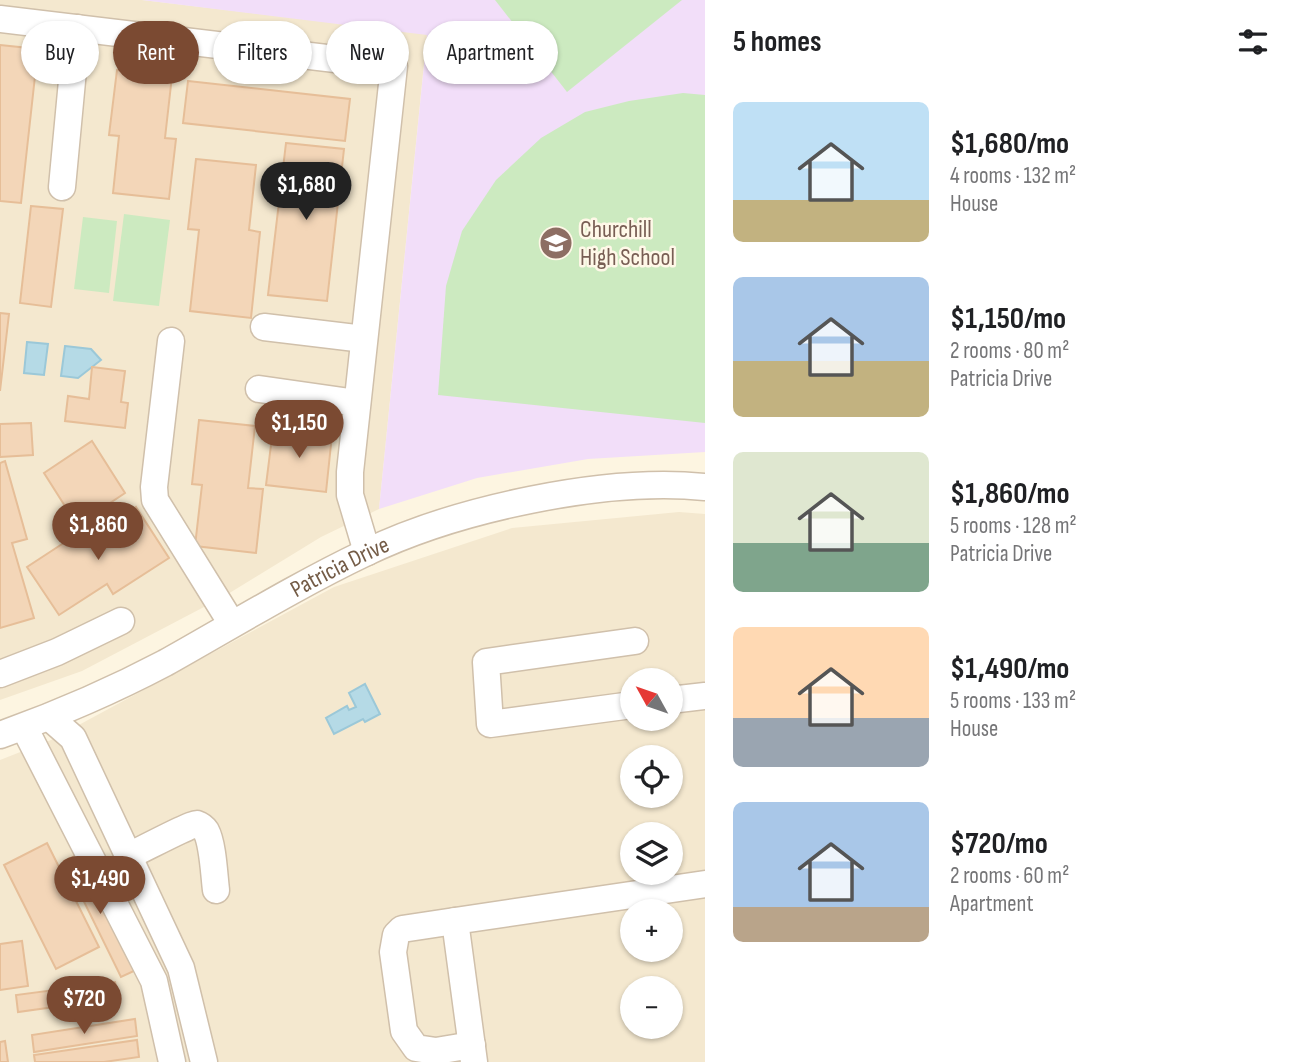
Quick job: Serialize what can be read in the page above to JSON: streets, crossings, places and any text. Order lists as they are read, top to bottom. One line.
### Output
{"streets":{"street":["Patricia Drive"]},"places":{"school or university":["Churchill High School"]},"north":"top left","page":{"heading":"5 homes","chip":["Buy","Rent","Filters","New","Apartment"],"list":[{"name":"$1,680/mo","note":"4 rooms · 132 m² · House"},{"name":"$1,150/mo","note":"2 rooms · 80 m² · Patricia Drive"},{"name":"$1,860/mo","note":"5 rooms · 128 m² · Patricia Drive"},{"name":"$1,490/mo","note":"5 rooms · 133 m² · House"},{"name":"$720/mo","note":"2 rooms · 60 m² · Apartment"}],"price":["$1,680","$1,150","$1,860","$1,490","$720"],"map_buttons":["+","−"]}}
